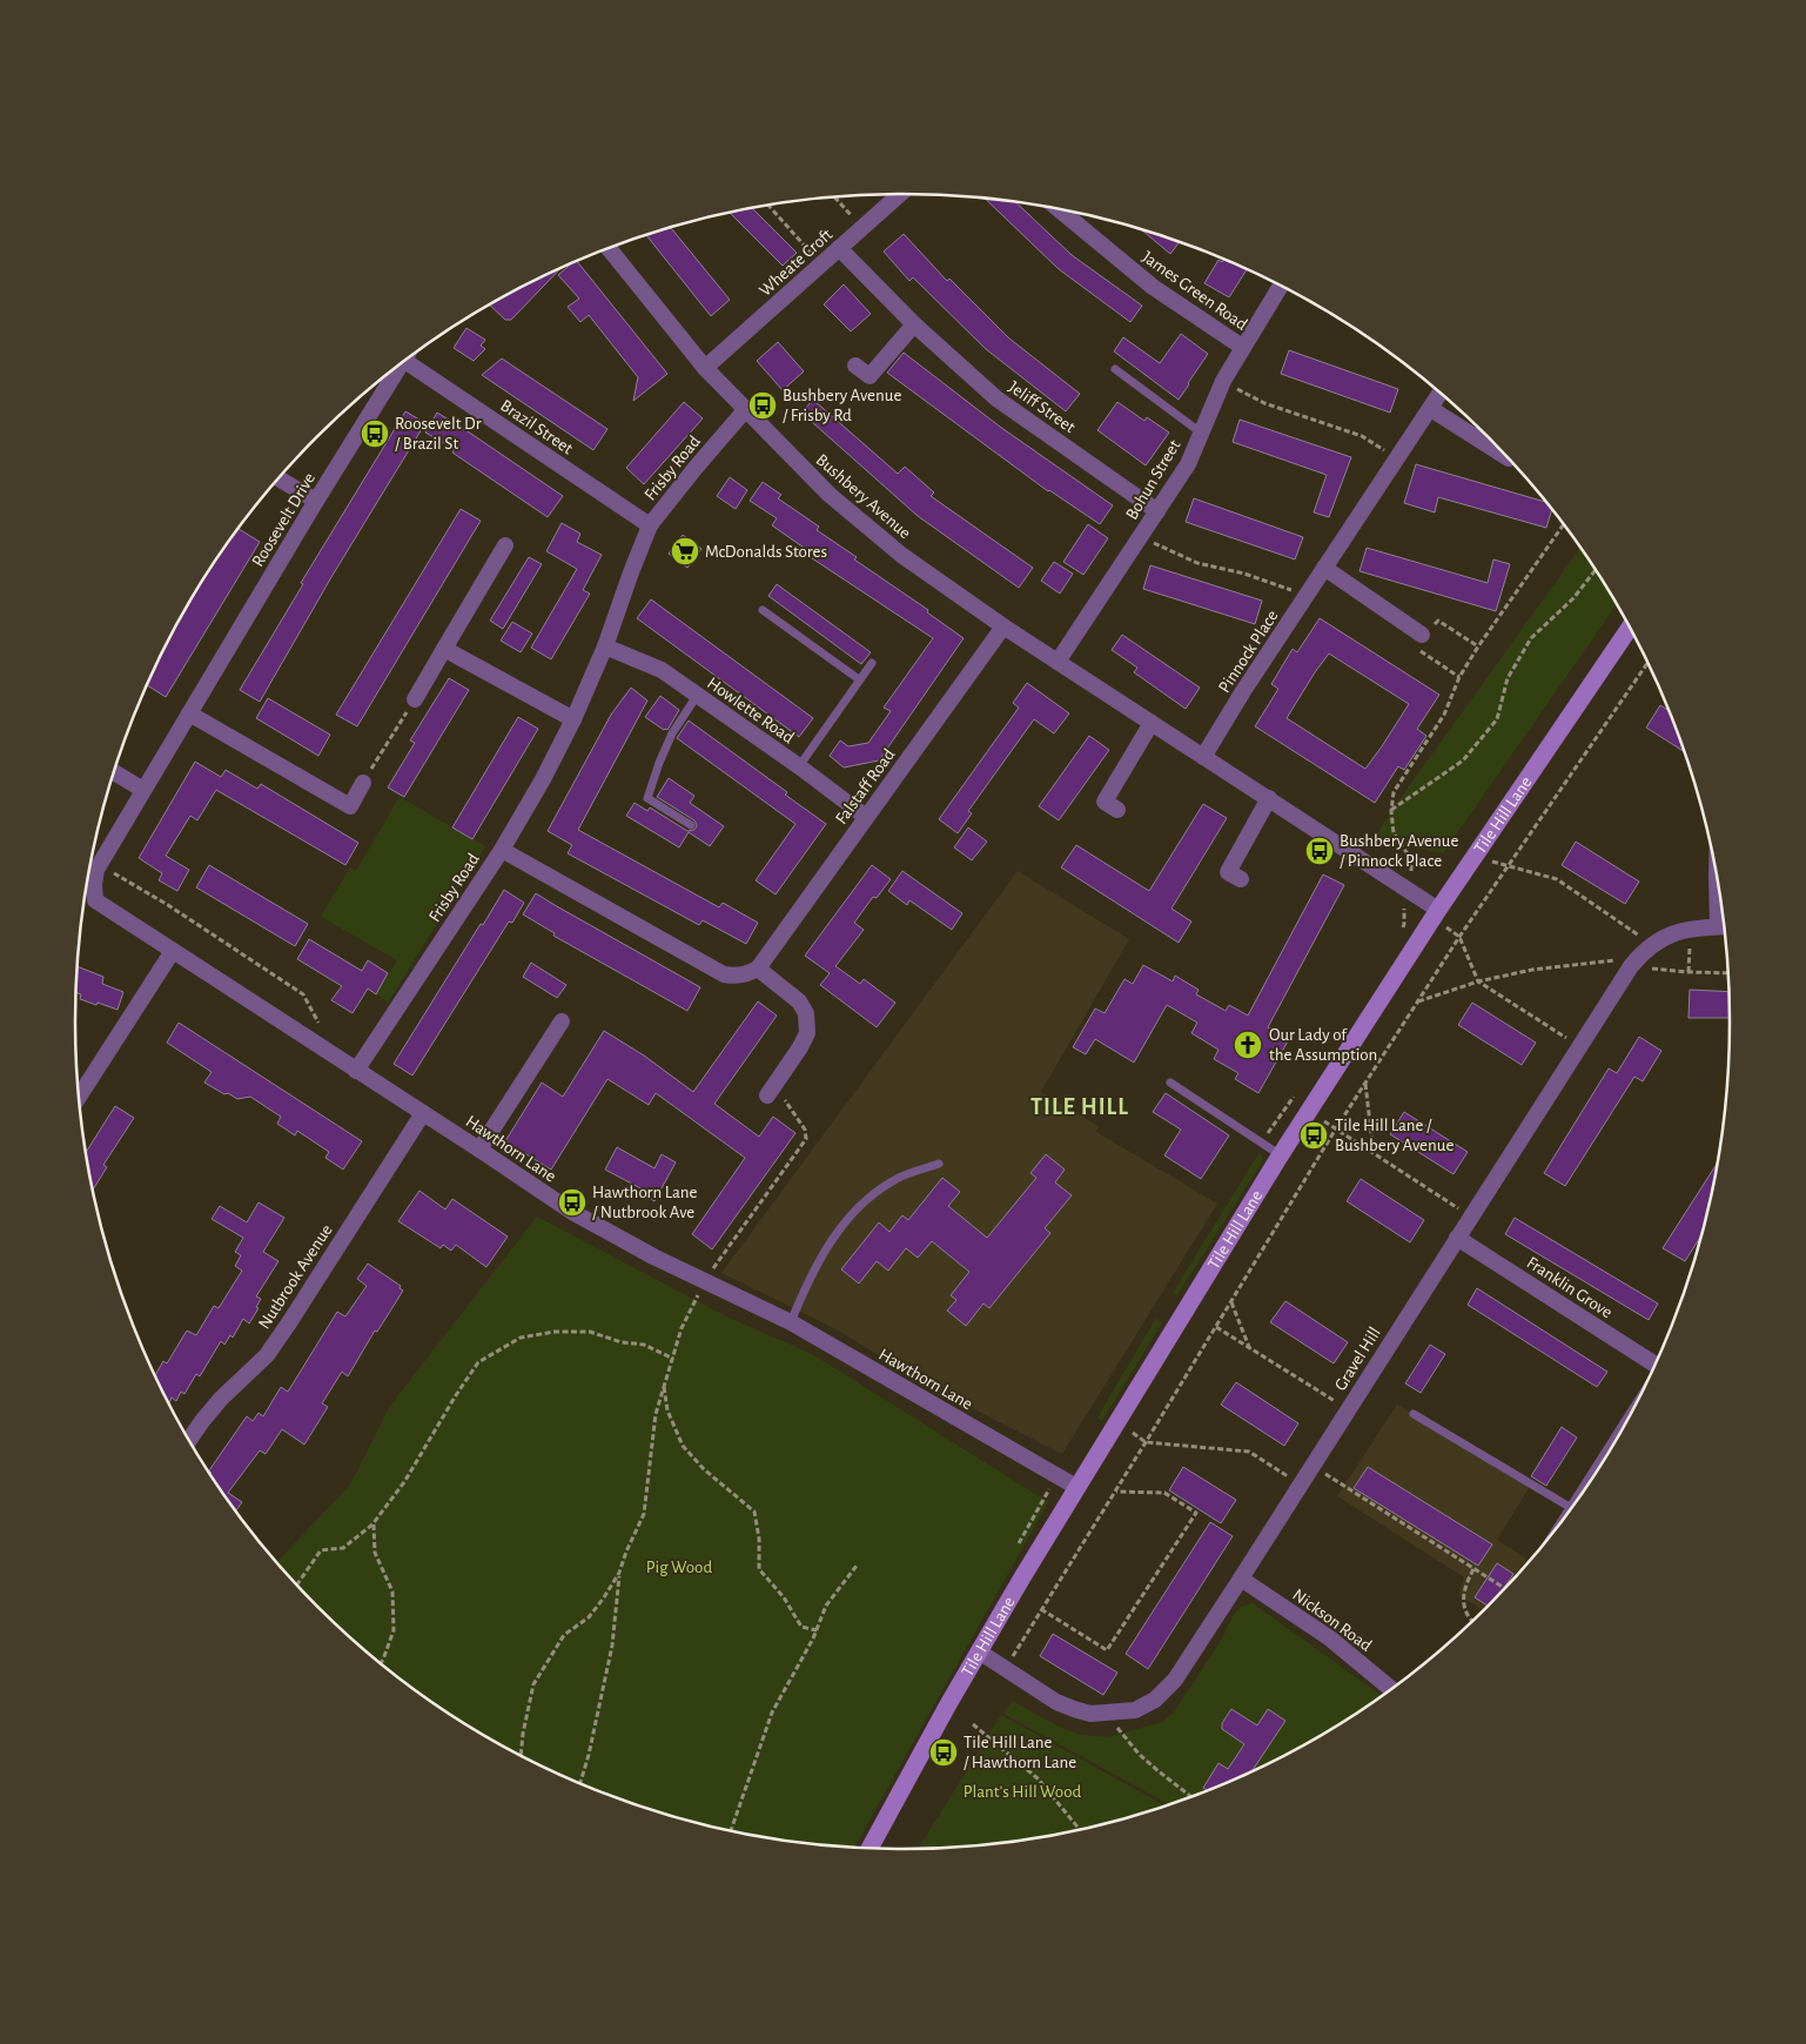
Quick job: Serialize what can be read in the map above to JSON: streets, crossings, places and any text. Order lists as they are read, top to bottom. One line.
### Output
{"streets":{"main road":["Tile Hill Lane"],"street":["Wheate Croft","James Green Road","Jeliff Street","Brazil Street","Frisby Road","Bohun Street","Bushbery Avenue","Roosevelt Drive","Pinnock Place","Howlette Road","Falstaff Road","Hawthorn Lane","Nutbrook Avenue","Franklin Grove","Gravel Hill","Nickson Road"]},"crossings":[["Wheate Croft","Jeliff Street"],["Wheate Croft","Bushbery Avenue"],["James Green Road","Bohun Street"],["Jeliff Street","Bohun Street"],["Brazil Street","Frisby Road"],["Frisby Road","Bushbery Avenue"],["Frisby Road","Howlette Road"],["Frisby Road","Hawthorn Lane"],["Bohun Street","Bushbery Avenue"],["Bushbery Avenue","Pinnock Place"],["Bushbery Avenue","Falstaff Road"],["Bushbery Avenue","Tile Hill Lane"],["Roosevelt Drive","Hawthorn Lane"],["Howlette Road","Falstaff Road"],["Tile Hill Lane","Hawthorn Lane"],["Tile Hill Lane","Gravel Hill"],["Hawthorn Lane","Nutbrook Avenue"],["Franklin Grove","Gravel Hill"],["Gravel Hill","Nickson Road"]],"districts":["TILE HILL"],"parks":["Pig Wood","Plant's Hill Wood"],"places":{"bus stop":["Bushbery Avenue / Frisby Rd","Roosevelt Dr / Brazil St","Bushbery Avenue / Pinnock Place","Tile Hill Lane / Bushbery Avenue","Hawthorn Lane / Nutbrook Ave","Tile Hill Lane / Hawthorn Lane"],"supermarket":["McDonalds Stores"],"church":["Our Lady of the Assumption"]}}
